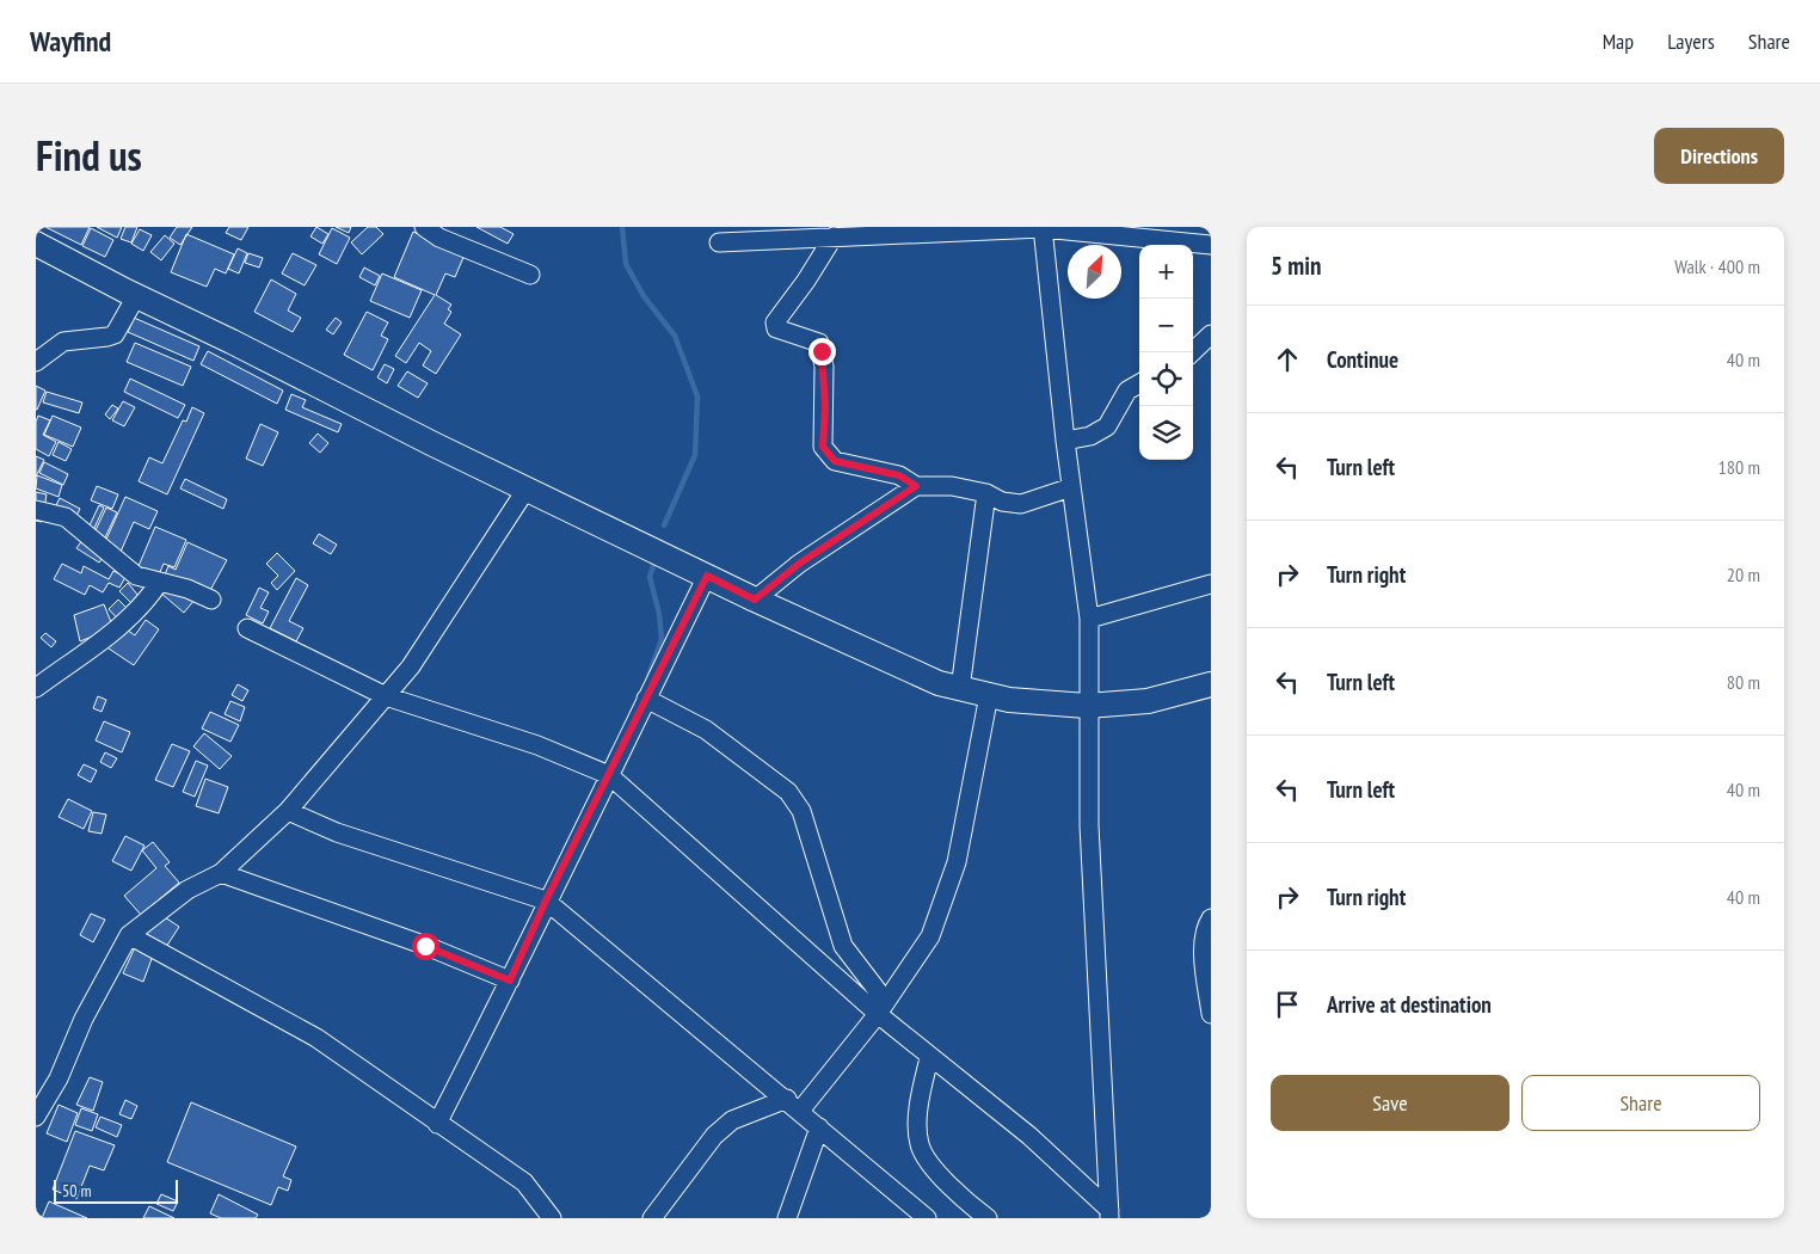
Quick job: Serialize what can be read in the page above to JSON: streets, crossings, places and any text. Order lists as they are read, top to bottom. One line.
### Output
{"scale_bar":"50 m","north":"top right","page":{"header":"Wayfind","nav":["Map","Layers","Share"],"title":"Find us","buttons":["Directions",["Save","Share"]],"heading":["5 min","Walk · 400 m"],"map_buttons":["+","−"],"list":[["Continue","40 m"],["Turn left","180 m"],["Turn right","20 m"],["Turn left","80 m"],["Turn left","40 m"],["Turn right","40 m"],"Arrive at destination"],"scale":"50 m"}}
